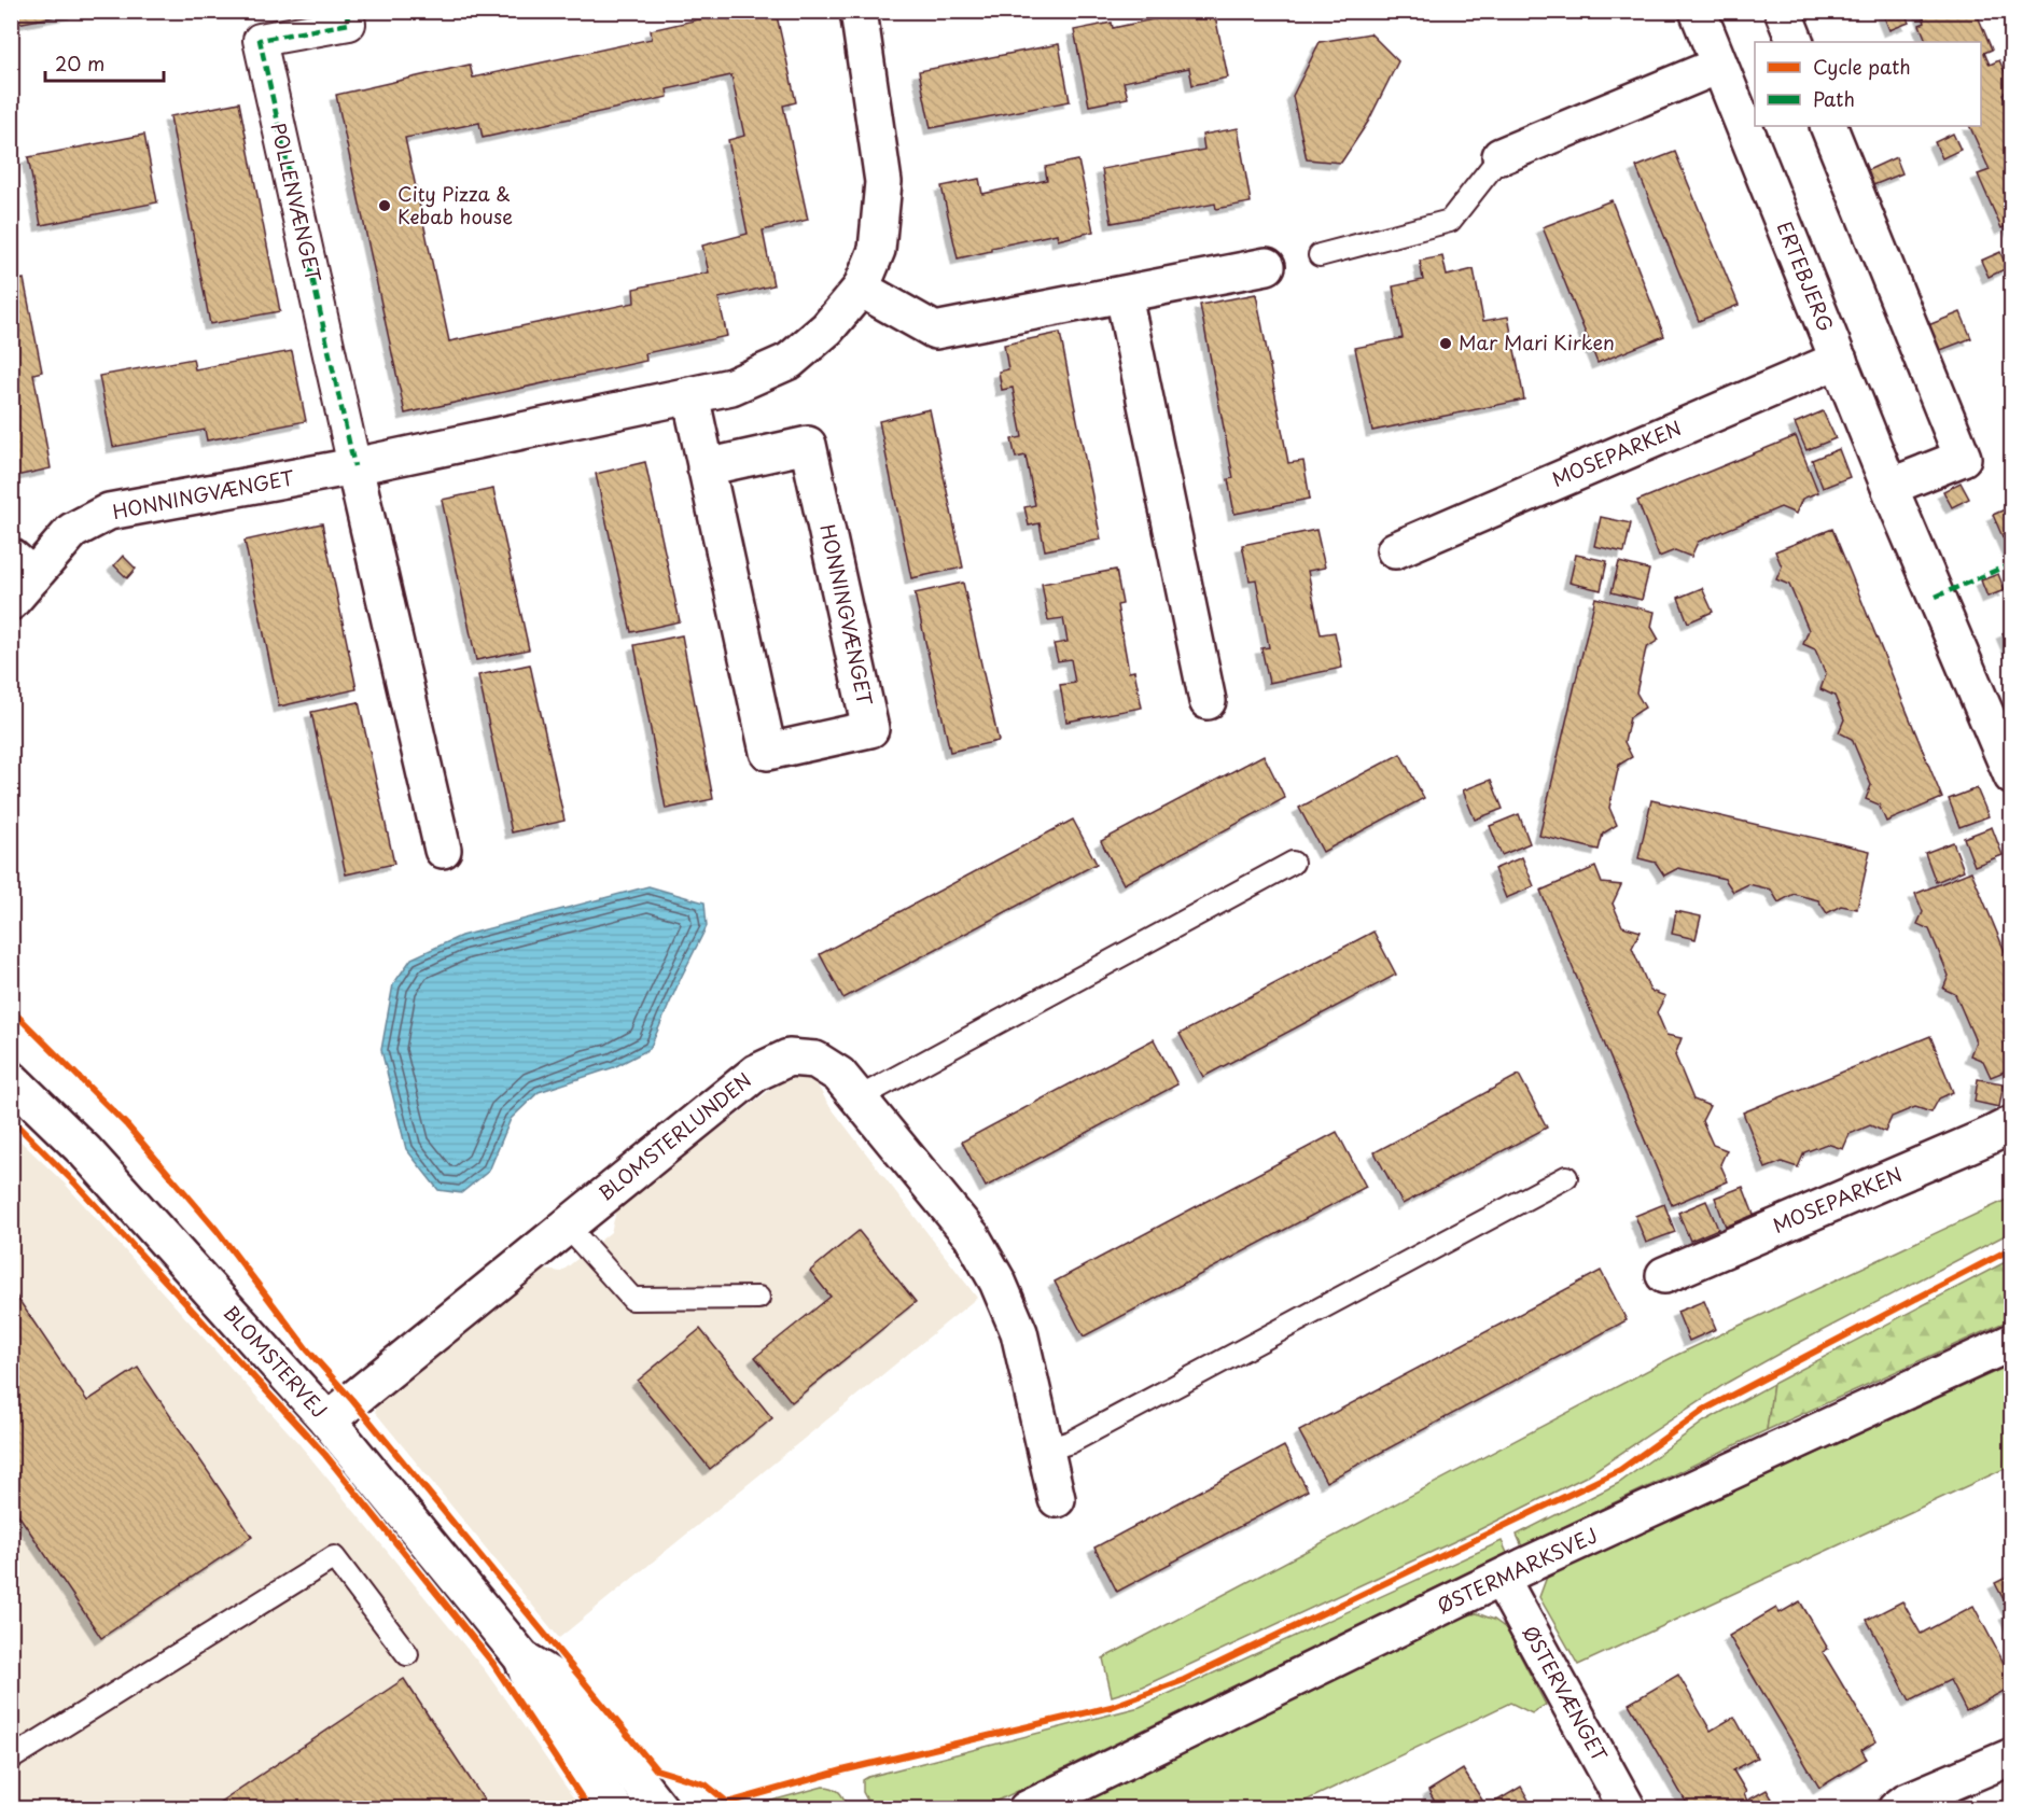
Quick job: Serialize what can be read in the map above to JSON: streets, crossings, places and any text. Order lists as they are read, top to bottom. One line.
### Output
{"streets":{"street":["POLLENVÆNGET","ERTEBJERG","MOSEPARKEN","HONNINGVÆNGET","BLOMSTERLUNDEN","BLOMSTERVEJ","ØSTERMARKSVEJ","ØSTERVÆNGET"]},"crossings":[["POLLENVÆNGET","HONNINGVÆNGET"],["ERTEBJERG","MOSEPARKEN"],["BLOMSTERLUNDEN","BLOMSTERVEJ"],["ØSTERMARKSVEJ","ØSTERVÆNGET"]],"places":["City Pizza & Kebab house","Mar Mari Kirken"],"legend":["Cycle path","Path"],"scale_bar":"20 m"}
